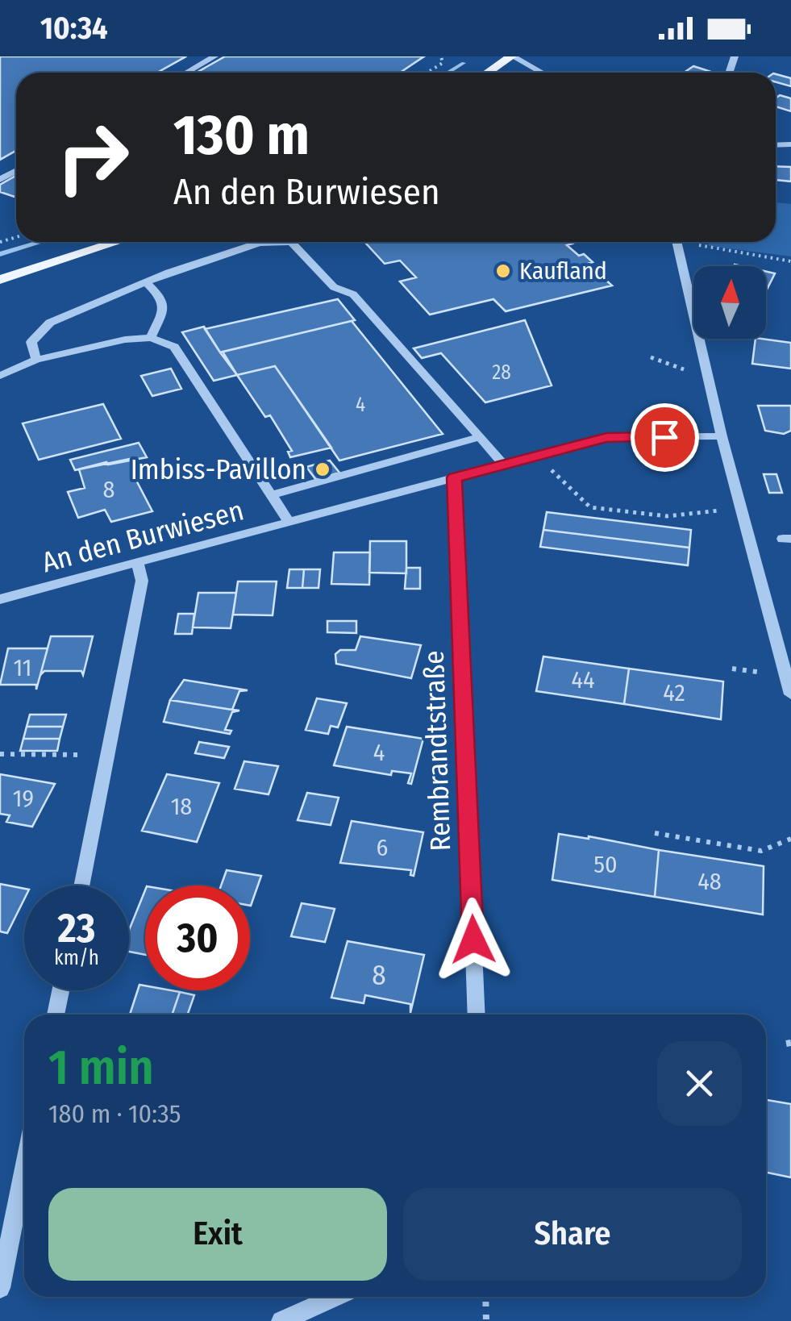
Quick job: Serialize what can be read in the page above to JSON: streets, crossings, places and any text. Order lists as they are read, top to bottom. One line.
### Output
{"streets":{"street":["An den Burwiesen","Rembrandtstraße"]},"crossings":[["An den Burwiesen","Rembrandtstraße"]],"places":["Kaufland","Imbiss-Pavillon"],"house_numbers":["28","4","8","11","44","42","4","19","18","6","50","48","8"],"north":"top","page":{"status":"10:34","turn":["130 m","An den Burwiesen"],"speed":"23 km/h","limit":"30","heading":["1 min","180 m · 10:35"],"buttons":["Exit","Share"]}}
